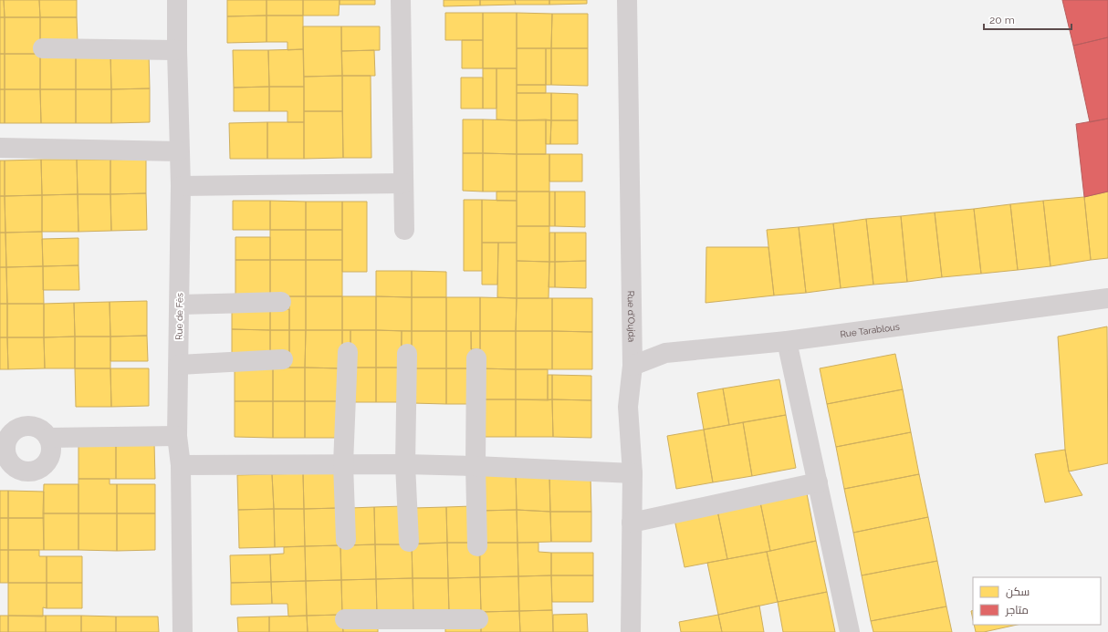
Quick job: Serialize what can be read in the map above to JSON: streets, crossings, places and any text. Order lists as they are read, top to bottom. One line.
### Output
{"streets":{"street":["Rue de Fès","Rue d'Oujda","Rue Tarablous"]},"crossings":[["Rue d'Oujda","Rue Tarablous"]],"legend":["سكن","متاجر"],"scale_bar":"20 m"}
